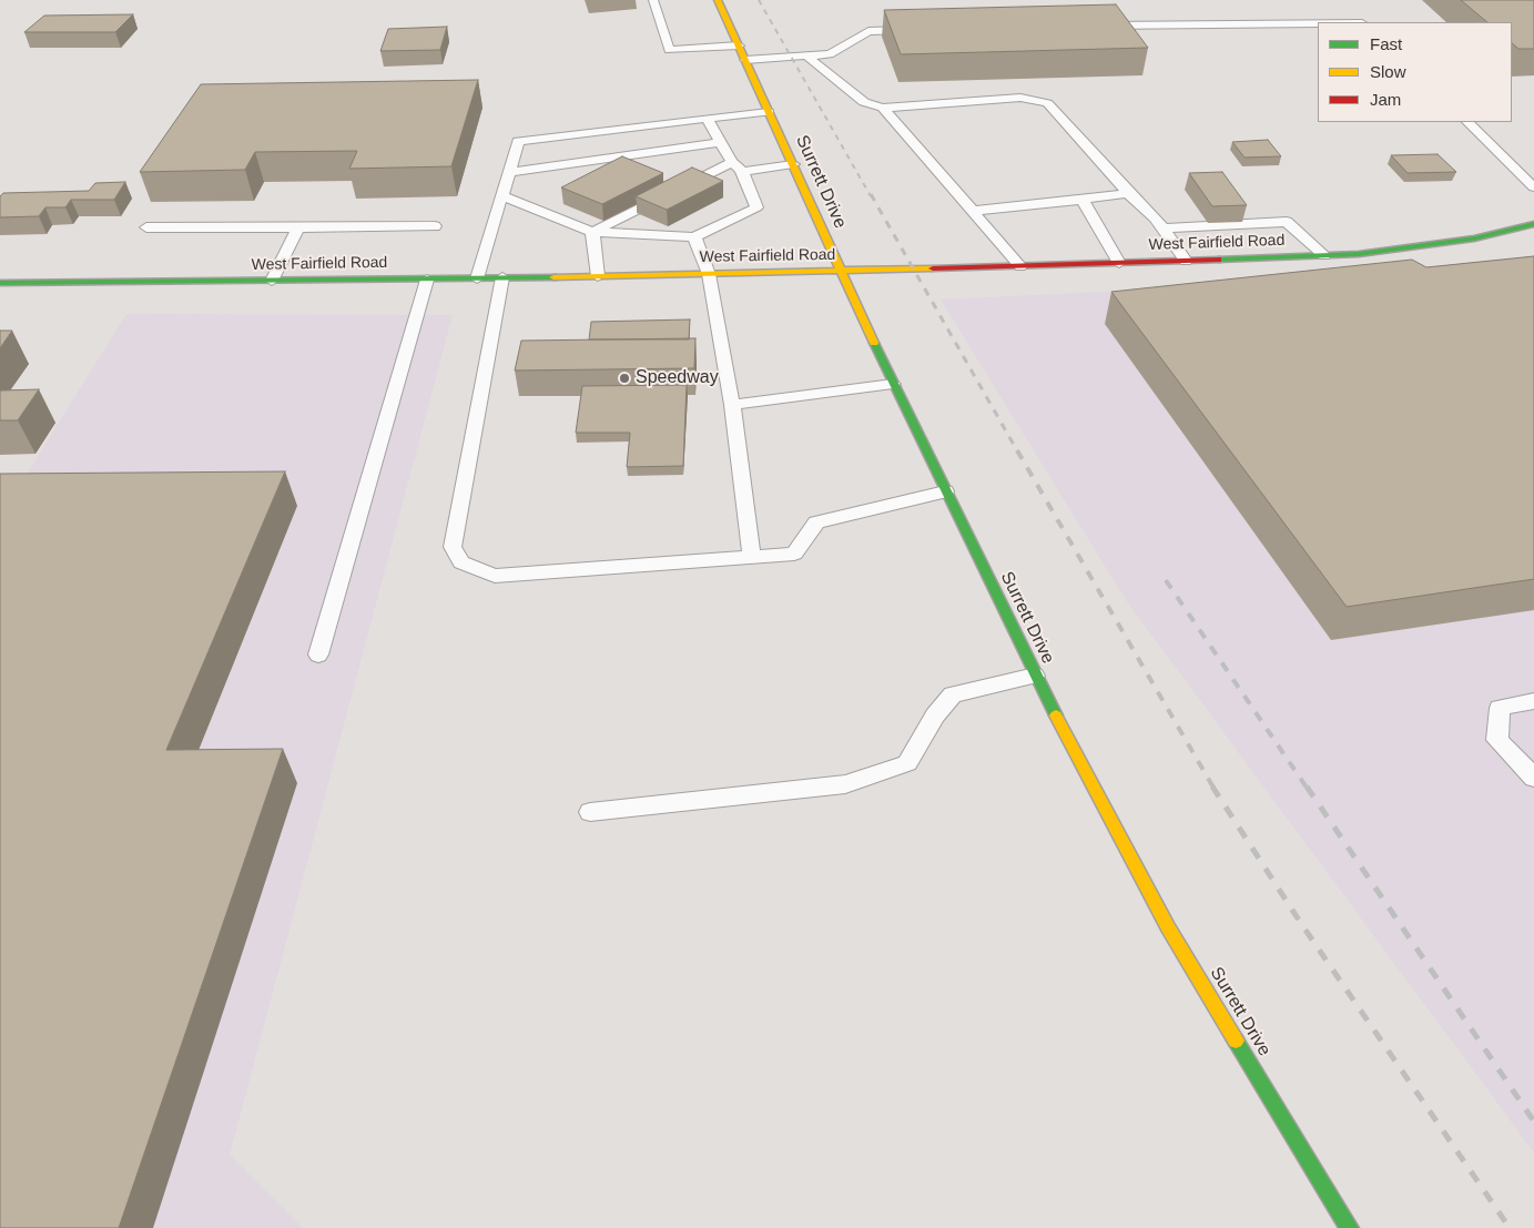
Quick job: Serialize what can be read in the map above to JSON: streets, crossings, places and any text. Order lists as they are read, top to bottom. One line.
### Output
{"streets":{"street":["Surrett Drive","West Fairfield Road"]},"crossings":[["Surrett Drive","West Fairfield Road"]],"places":["Speedway"],"legend":["Fast","Slow","Jam"]}
